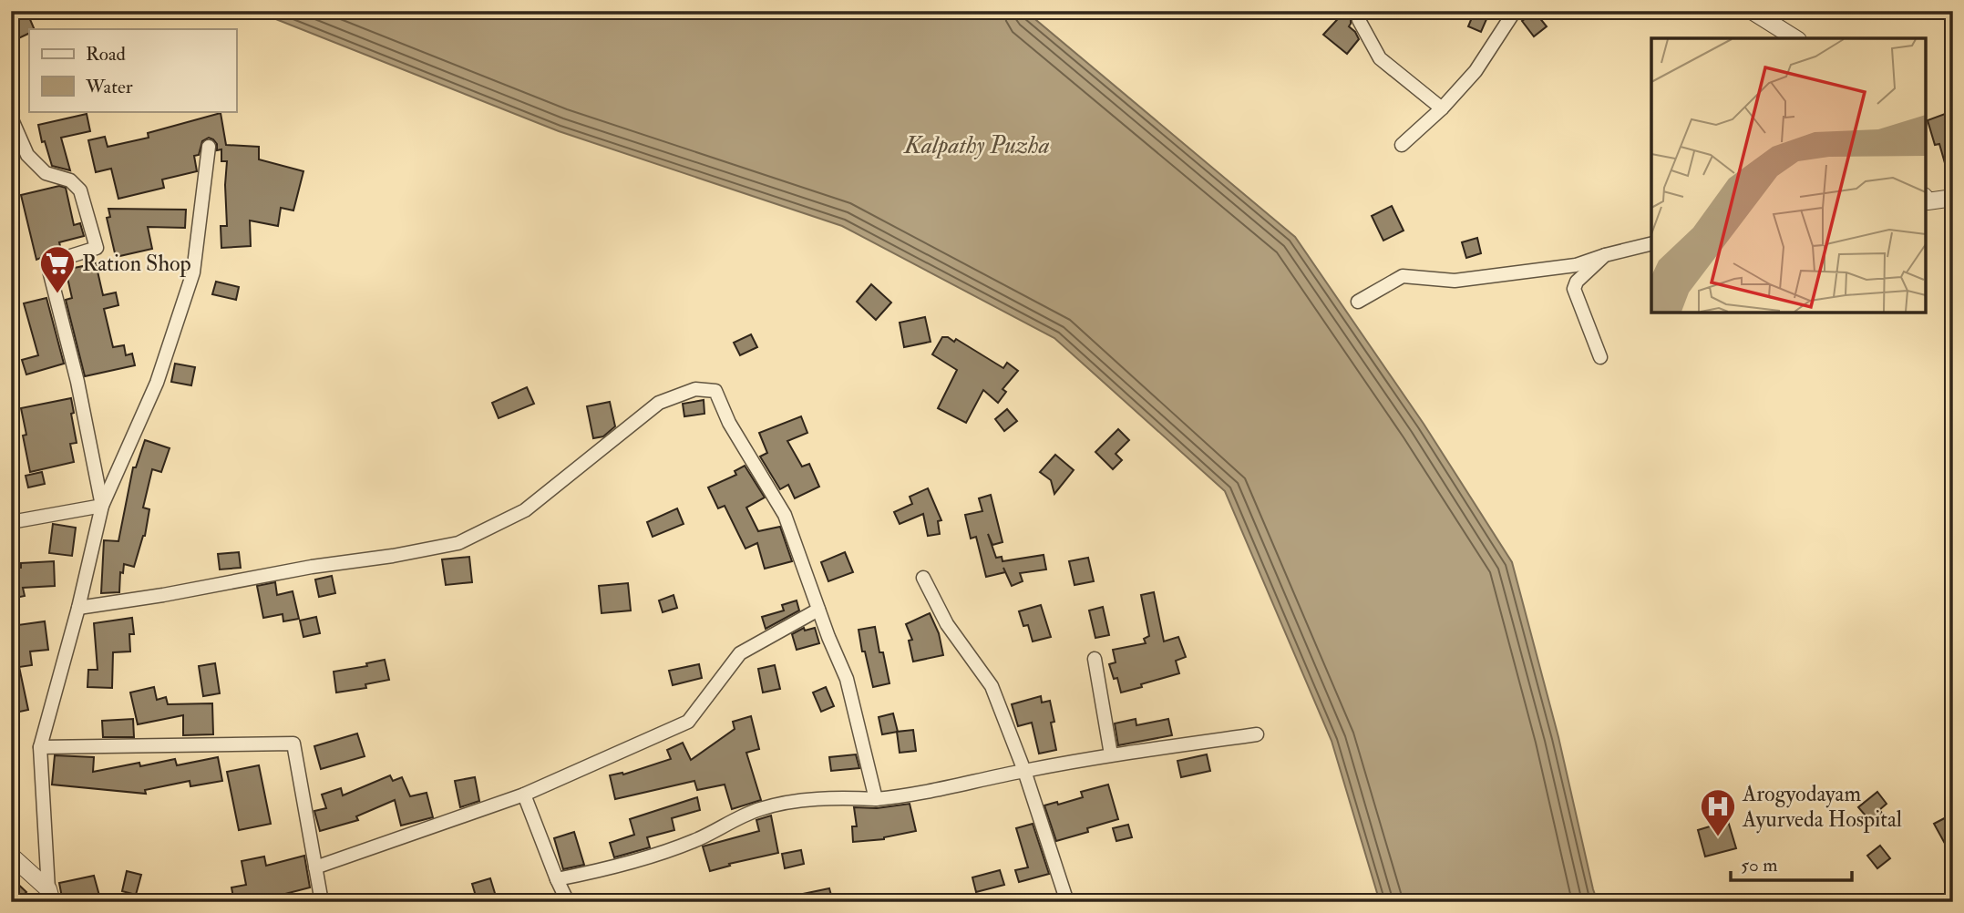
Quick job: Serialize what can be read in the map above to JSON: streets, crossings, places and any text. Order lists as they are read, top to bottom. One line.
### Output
{"water":["Kalpathy Puzha"],"places":{"supermarket":["Ration Shop"],"hospital":["Arogyodayam Ayurveda Hospital"]},"legend":["Road","Water"],"scale_bar":"50 m"}
